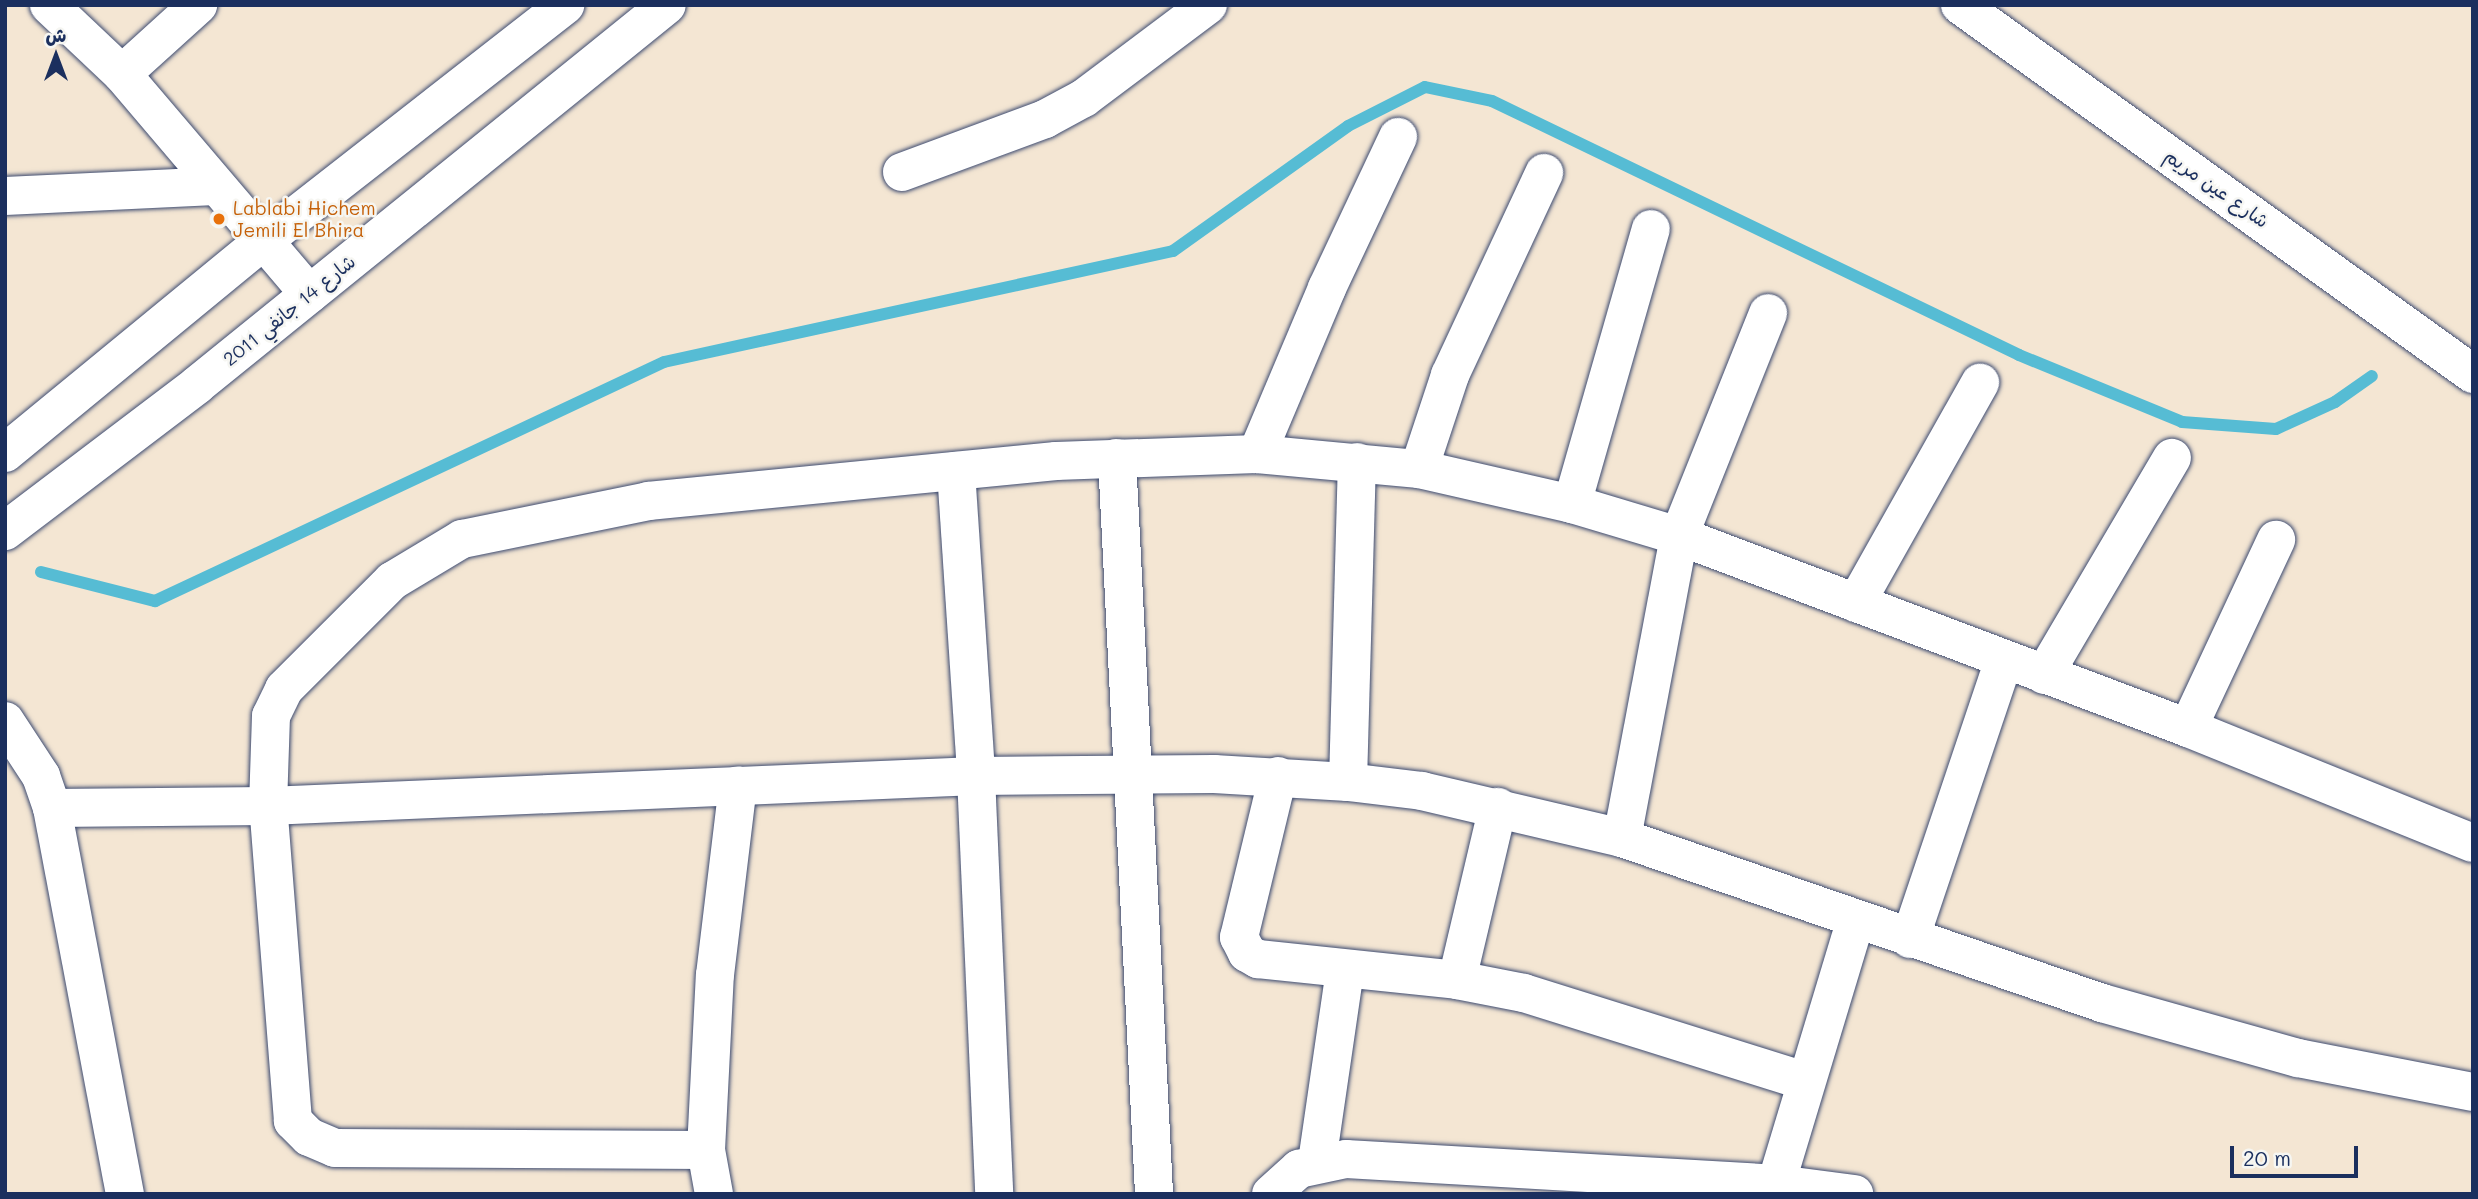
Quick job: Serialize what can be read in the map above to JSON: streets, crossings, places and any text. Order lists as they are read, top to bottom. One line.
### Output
{"streets":{"street":["شارع عين مريم","شارع 14 جانفي 2011"]},"places":["Lablabi Hichem Jemili El Bhira"],"scale_bar":"20 m","north":"top"}
